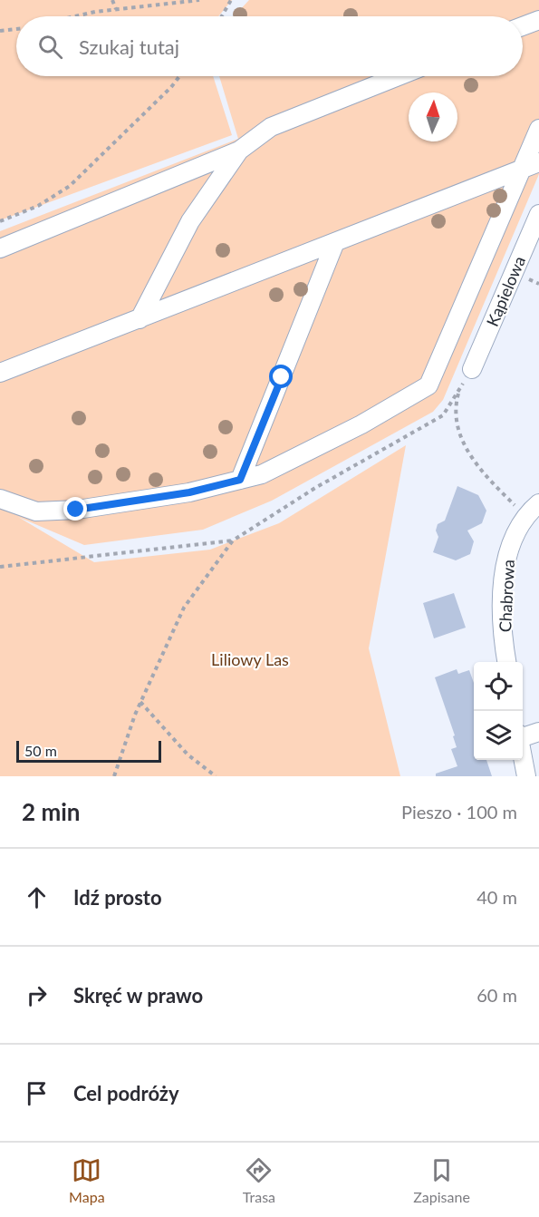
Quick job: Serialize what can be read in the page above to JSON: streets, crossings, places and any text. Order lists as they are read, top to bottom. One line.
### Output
{"streets":{"street":["Kąpielowa","Chabrowa"]},"parks":["Liliowy Las"],"scale_bar":"50 m","north":"top","page":{"search":"Szukaj tutaj","scale":"50 m","heading":["2 min","Pieszo · 100 m"],"list":[["Idź prosto","40 m"],["Skręć w prawo","60 m"],"Cel podróży"],"nav":["Mapa","Trasa","Zapisane"]}}
